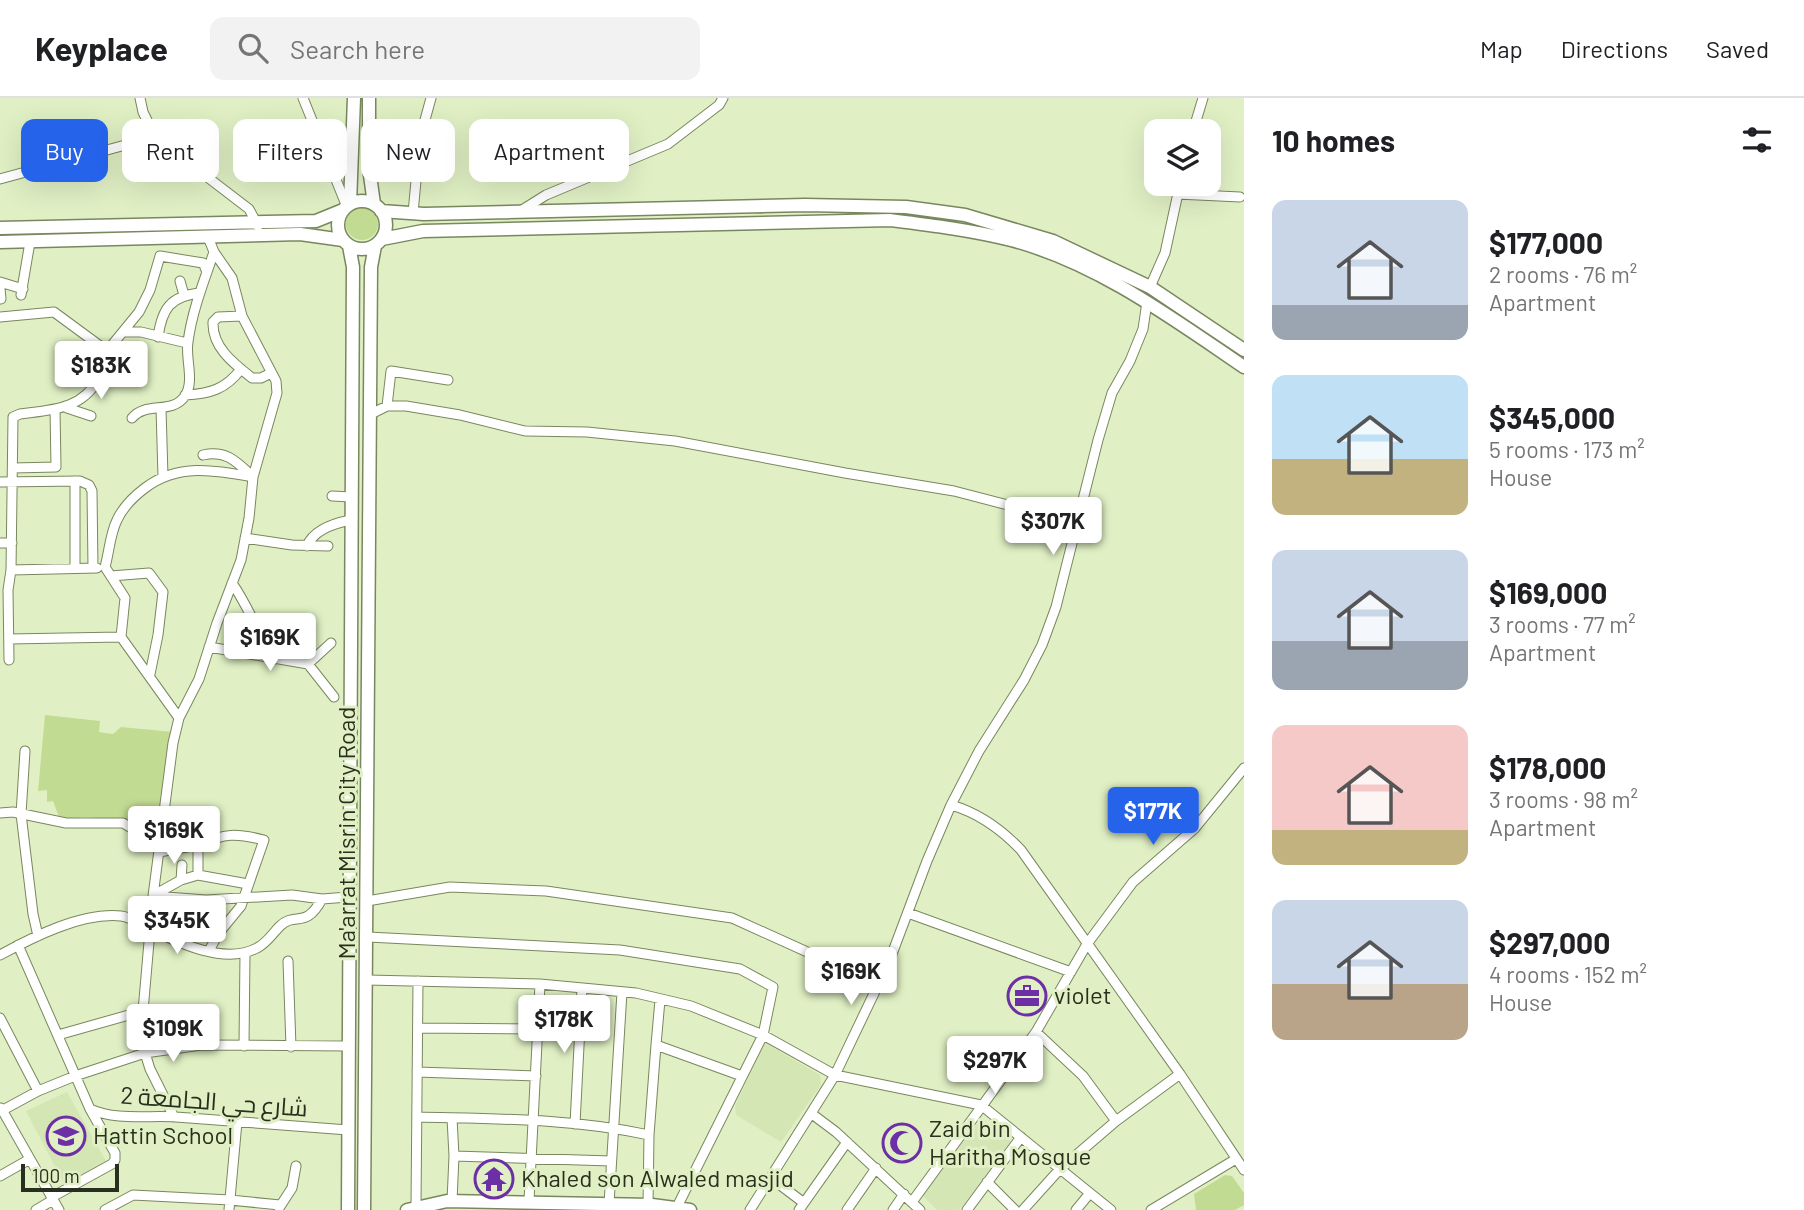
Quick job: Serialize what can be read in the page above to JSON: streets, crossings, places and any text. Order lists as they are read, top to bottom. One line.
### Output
{"streets":{"main road":["Ma'arrat Misrin City Road"],"street":["شارع حي الجامعة 2"]},"crossings":[["Ma'arrat Misrin City Road","شارع حي الجامعة 2"]],"places":{"office":["violet"],"school or university":["Hattin School"],"mosque":["Zaid bin Haritha Mosque"],"temple":["Khaled son Alwaled masjid"]},"scale_bar":"100 m","page":{"header":"Keyplace","search":"Search here","nav":["Map","Directions","Saved"],"heading":"10 homes","chip":["Buy","Rent","Filters","New","Apartment"],"list":[{"name":"$177,000","note":"2 rooms · 76 m² · Apartment"},{"name":"$345,000","note":"5 rooms · 173 m² · House"},{"name":"$169,000","note":"3 rooms · 77 m² · Apartment"},{"name":"$178,000","note":"3 rooms · 98 m² · Apartment"},{"name":"$297,000","note":"4 rooms · 152 m² · House"}],"price":["$183K","$307K","$169K","$177K","$169K","$345K","$169K","$178K","$109K","$297K"],"scale":"100 m"}}
